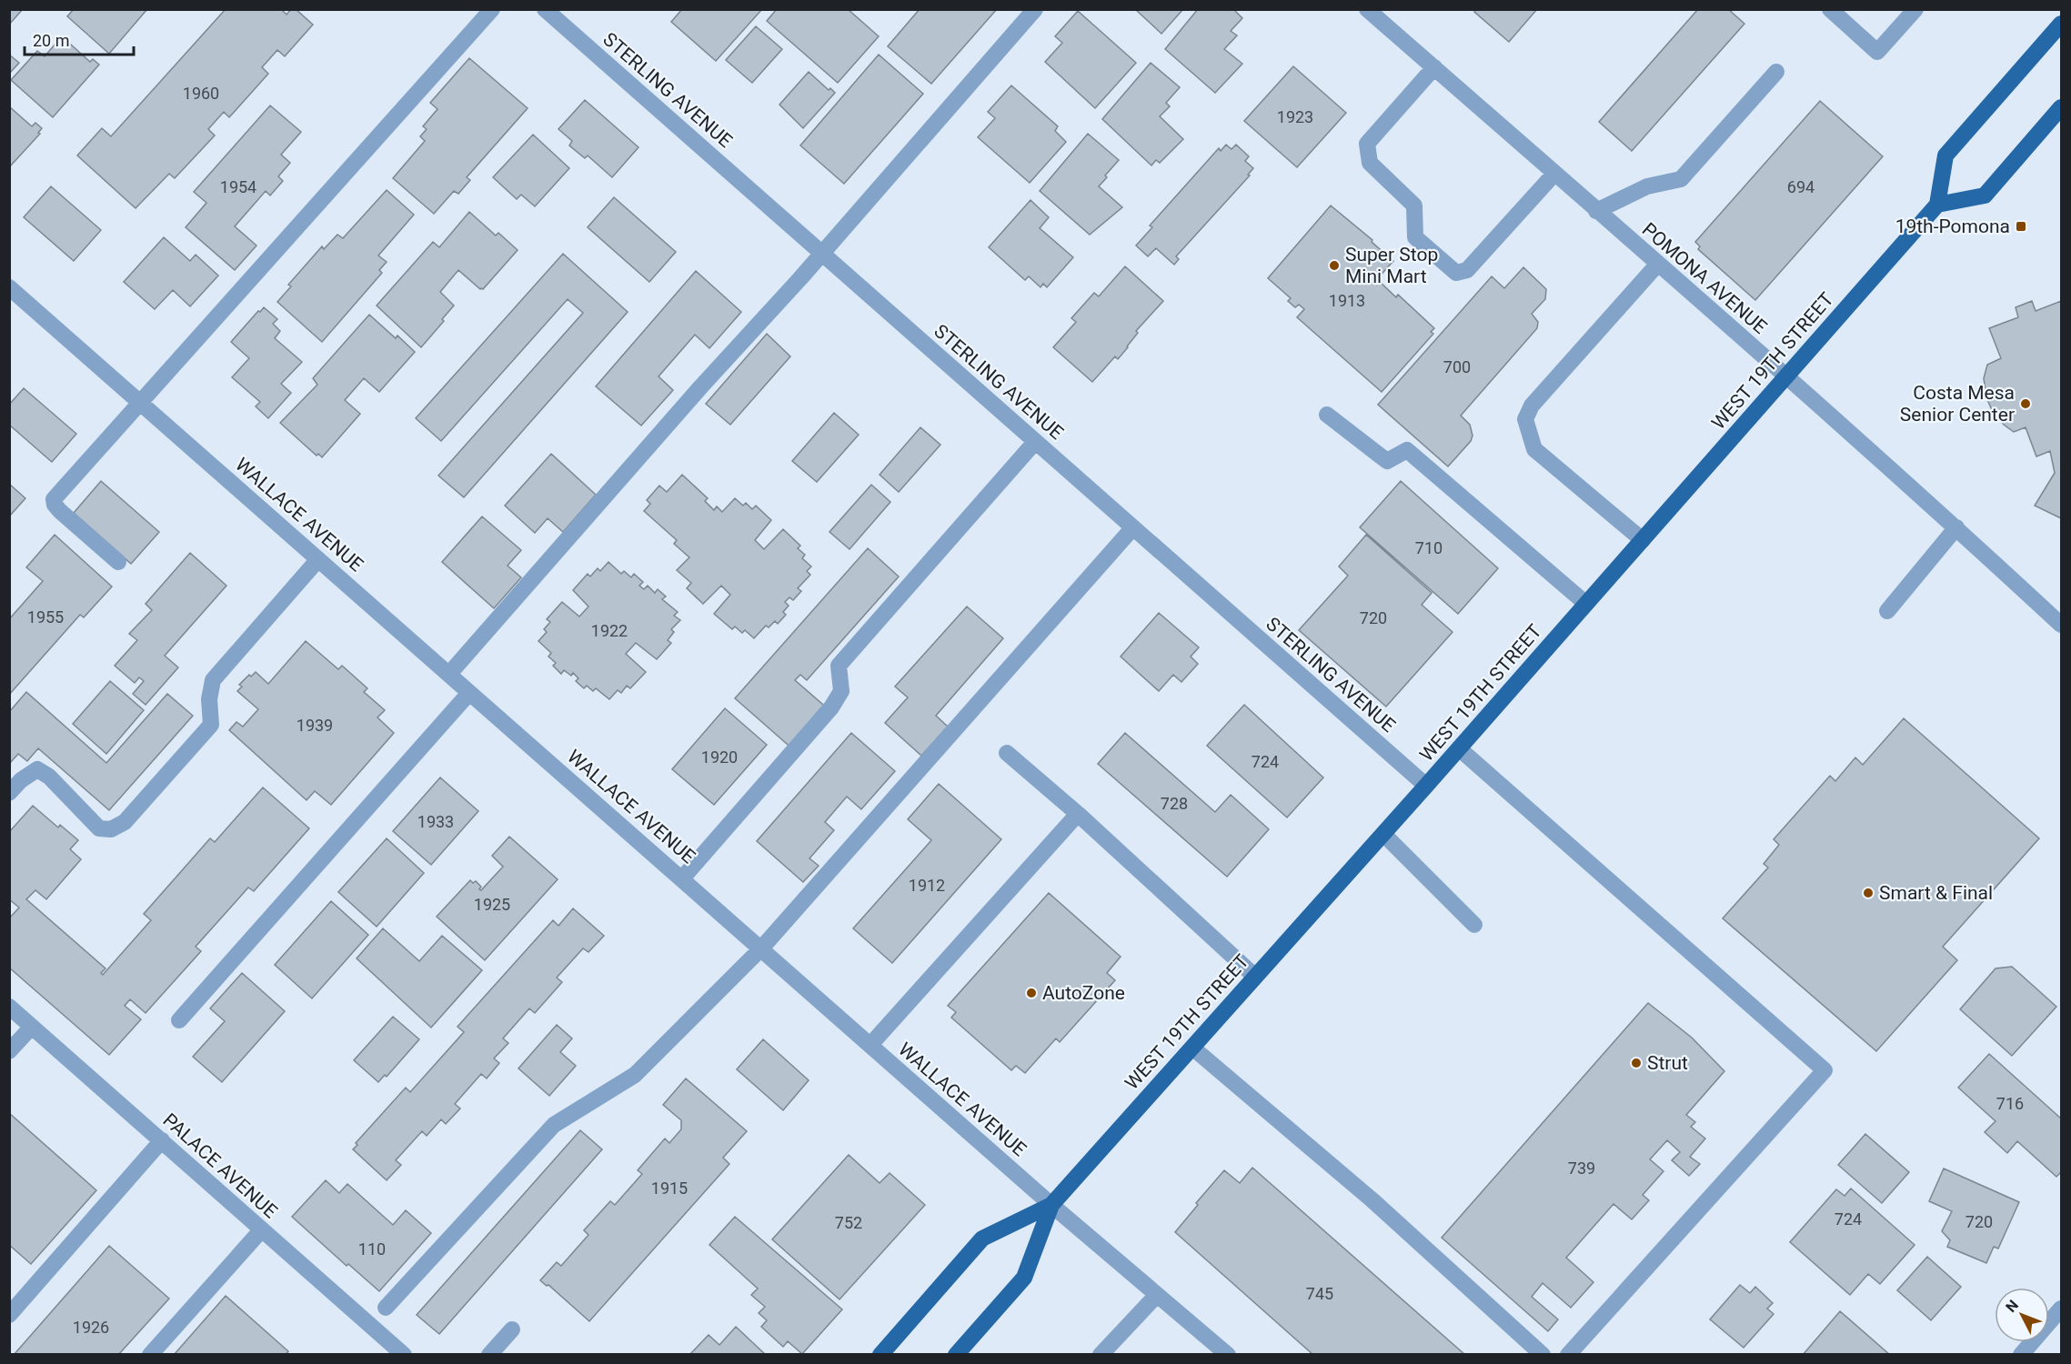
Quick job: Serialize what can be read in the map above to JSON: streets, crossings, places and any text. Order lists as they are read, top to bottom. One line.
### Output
{"streets":{"main road":["WEST 19TH STREET"],"street":["STERLING AVENUE","POMONA AVENUE","WALLACE AVENUE","PALACE AVENUE"]},"crossings":[["STERLING AVENUE","WEST 19TH STREET"],["POMONA AVENUE","WEST 19TH STREET"],["WEST 19TH STREET","WALLACE AVENUE"]],"places":{"transit":["19th-Pomona"],"other":["Super Stop Mini Mart","Costa Mesa Senior Center","Smart & Final","AutoZone","Strut"]},"house_numbers":["1960","1923","1954","694","1913","700","710","1955","720","1922","1939","1920","724","728","1933","1912","1925","716","739","1915","724","720","752","110","745","1926"],"scale_bar":"20 m","north":"top left"}
